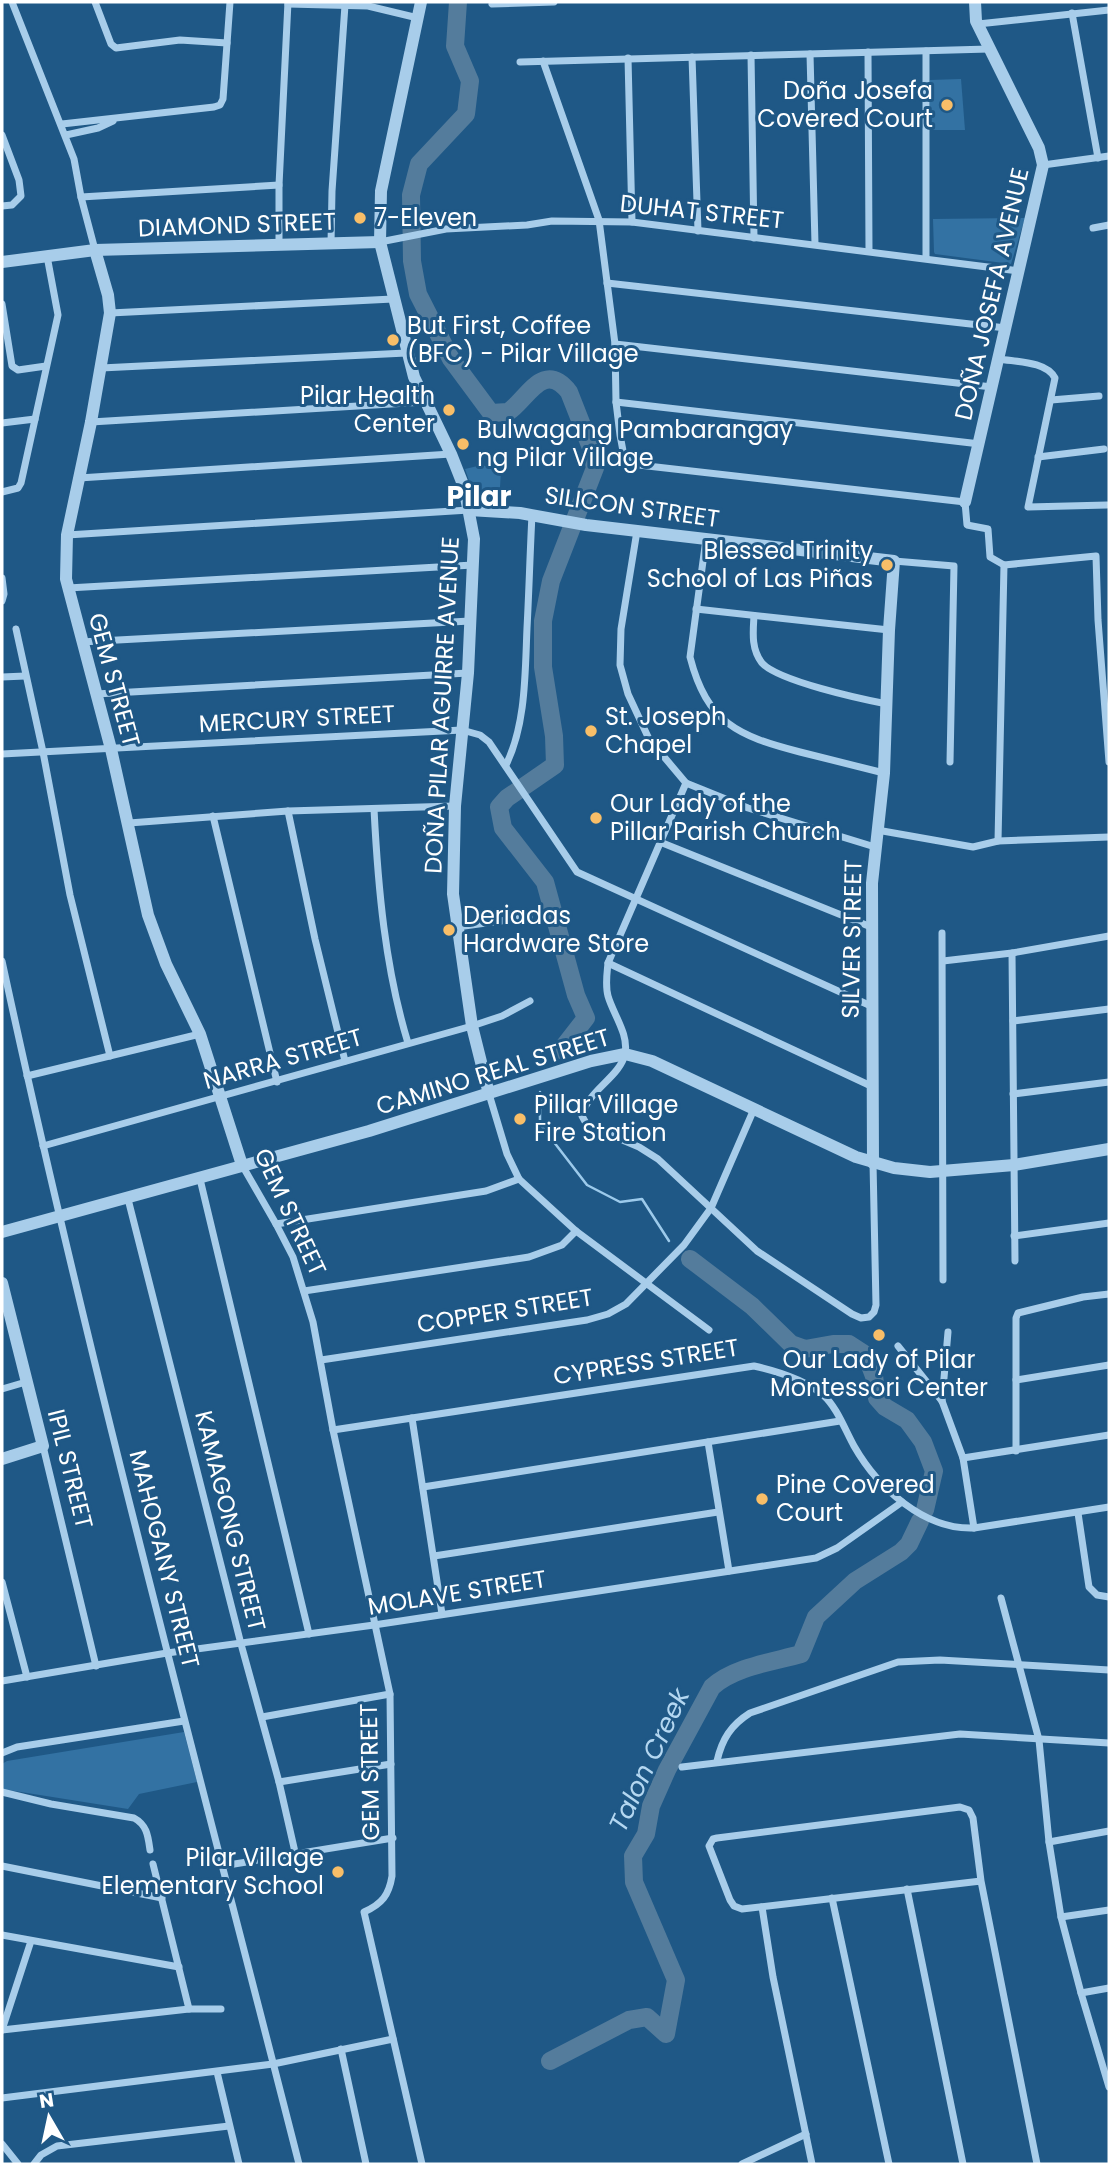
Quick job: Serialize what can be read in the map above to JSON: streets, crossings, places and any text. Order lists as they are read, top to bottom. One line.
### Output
{"streets":{"street":["DUHAT STREET","DIAMOND STREET","DOÑA JOSEFA AVENUE","SILICON STREET","GEM STREET","DOÑA PILAR AGUIRRE AVENUE","MERCURY STREET","SILVER STREET","NARRA STREET","CAMINO REAL STREET","COPPER STREET","CYPRESS STREET","IPIL STREET","KAMAGONG STREET","MAHOGANY STREET","MOLAVE STREET"]},"crossings":[["DUHAT STREET","DIAMOND STREET"],["DUHAT STREET","DOÑA JOSEFA AVENUE"],["DUHAT STREET","DOÑA PILAR AGUIRRE AVENUE"],["DIAMOND STREET","GEM STREET"],["DIAMOND STREET","DOÑA PILAR AGUIRRE AVENUE"],["SILICON STREET","GEM STREET"],["SILICON STREET","DOÑA PILAR AGUIRRE AVENUE"],["SILICON STREET","SILVER STREET"],["GEM STREET","MERCURY STREET"],["GEM STREET","NARRA STREET"],["GEM STREET","CAMINO REAL STREET"],["GEM STREET","COPPER STREET"],["GEM STREET","CYPRESS STREET"],["GEM STREET","MOLAVE STREET"],["DOÑA PILAR AGUIRRE AVENUE","MERCURY STREET"],["DOÑA PILAR AGUIRRE AVENUE","NARRA STREET"],["DOÑA PILAR AGUIRRE AVENUE","CAMINO REAL STREET"],["DOÑA PILAR AGUIRRE AVENUE","COPPER STREET"],["SILVER STREET","CAMINO REAL STREET"],["SILVER STREET","COPPER STREET"],["NARRA STREET","MAHOGANY STREET"],["CAMINO REAL STREET","COPPER STREET"],["CAMINO REAL STREET","KAMAGONG STREET"],["CAMINO REAL STREET","MAHOGANY STREET"],["CYPRESS STREET","MOLAVE STREET"],["IPIL STREET","MOLAVE STREET"],["KAMAGONG STREET","MOLAVE STREET"],["MAHOGANY STREET","MOLAVE STREET"]],"districts":["Pilar"],"water":["Talon Creek"],"places":["Doña Josefa Covered Court","7-Eleven","But First, Coffee (BFC) - Pilar Village","Pilar Health Center","Bulwagang Pambarangay ng Pilar Village","Blessed Trinity School of Las Piñas","St. Joseph Chapel","Our Lady of the Pillar Parish Church","Deriadas Hardware Store","Pillar Village Fire Station","Our Lady of Pilar Montessori Center","Pine Covered Court","Pilar Village Elementary School"],"north":"top"}
